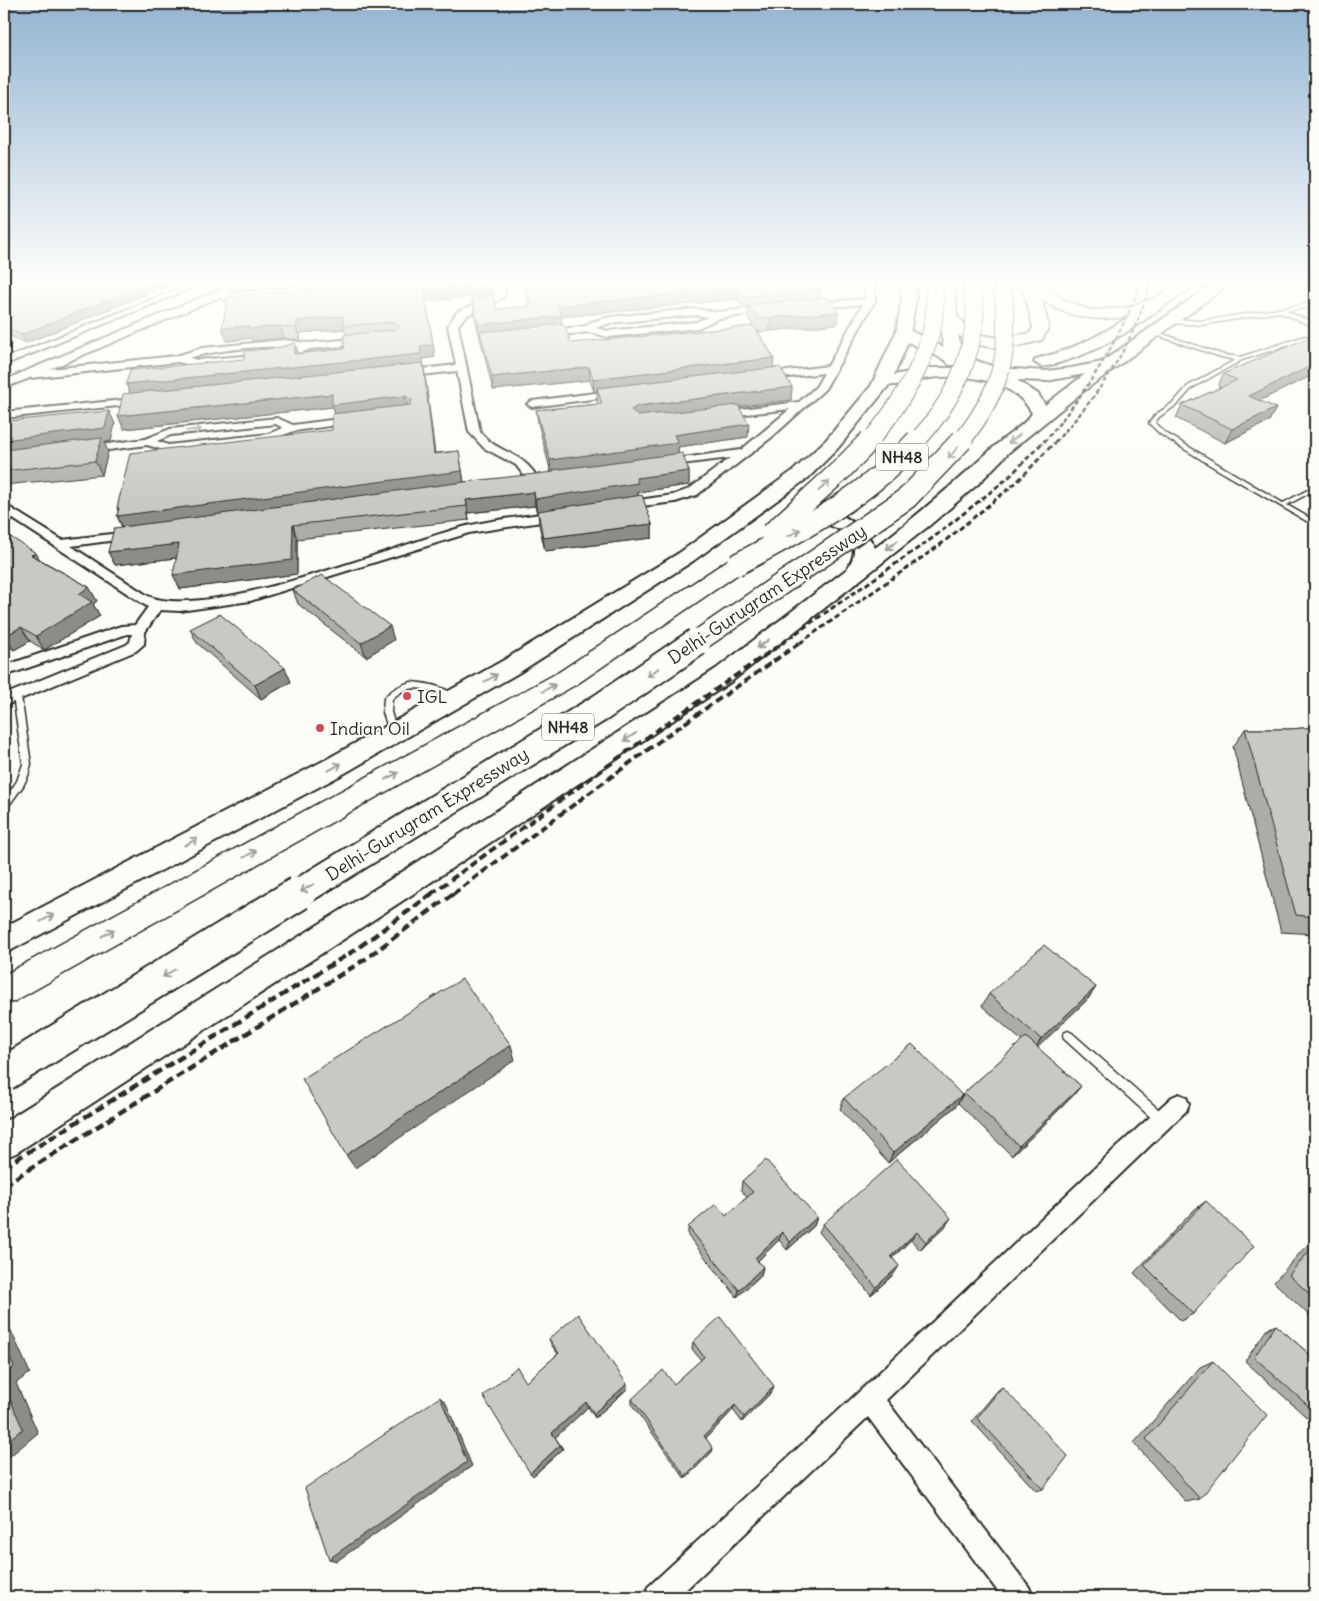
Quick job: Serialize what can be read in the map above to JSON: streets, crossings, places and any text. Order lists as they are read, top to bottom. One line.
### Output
{"streets":{"highway":["NH48","Delhi-Gurugram Expressway"]},"places":["IGL","Indian Oil"]}
